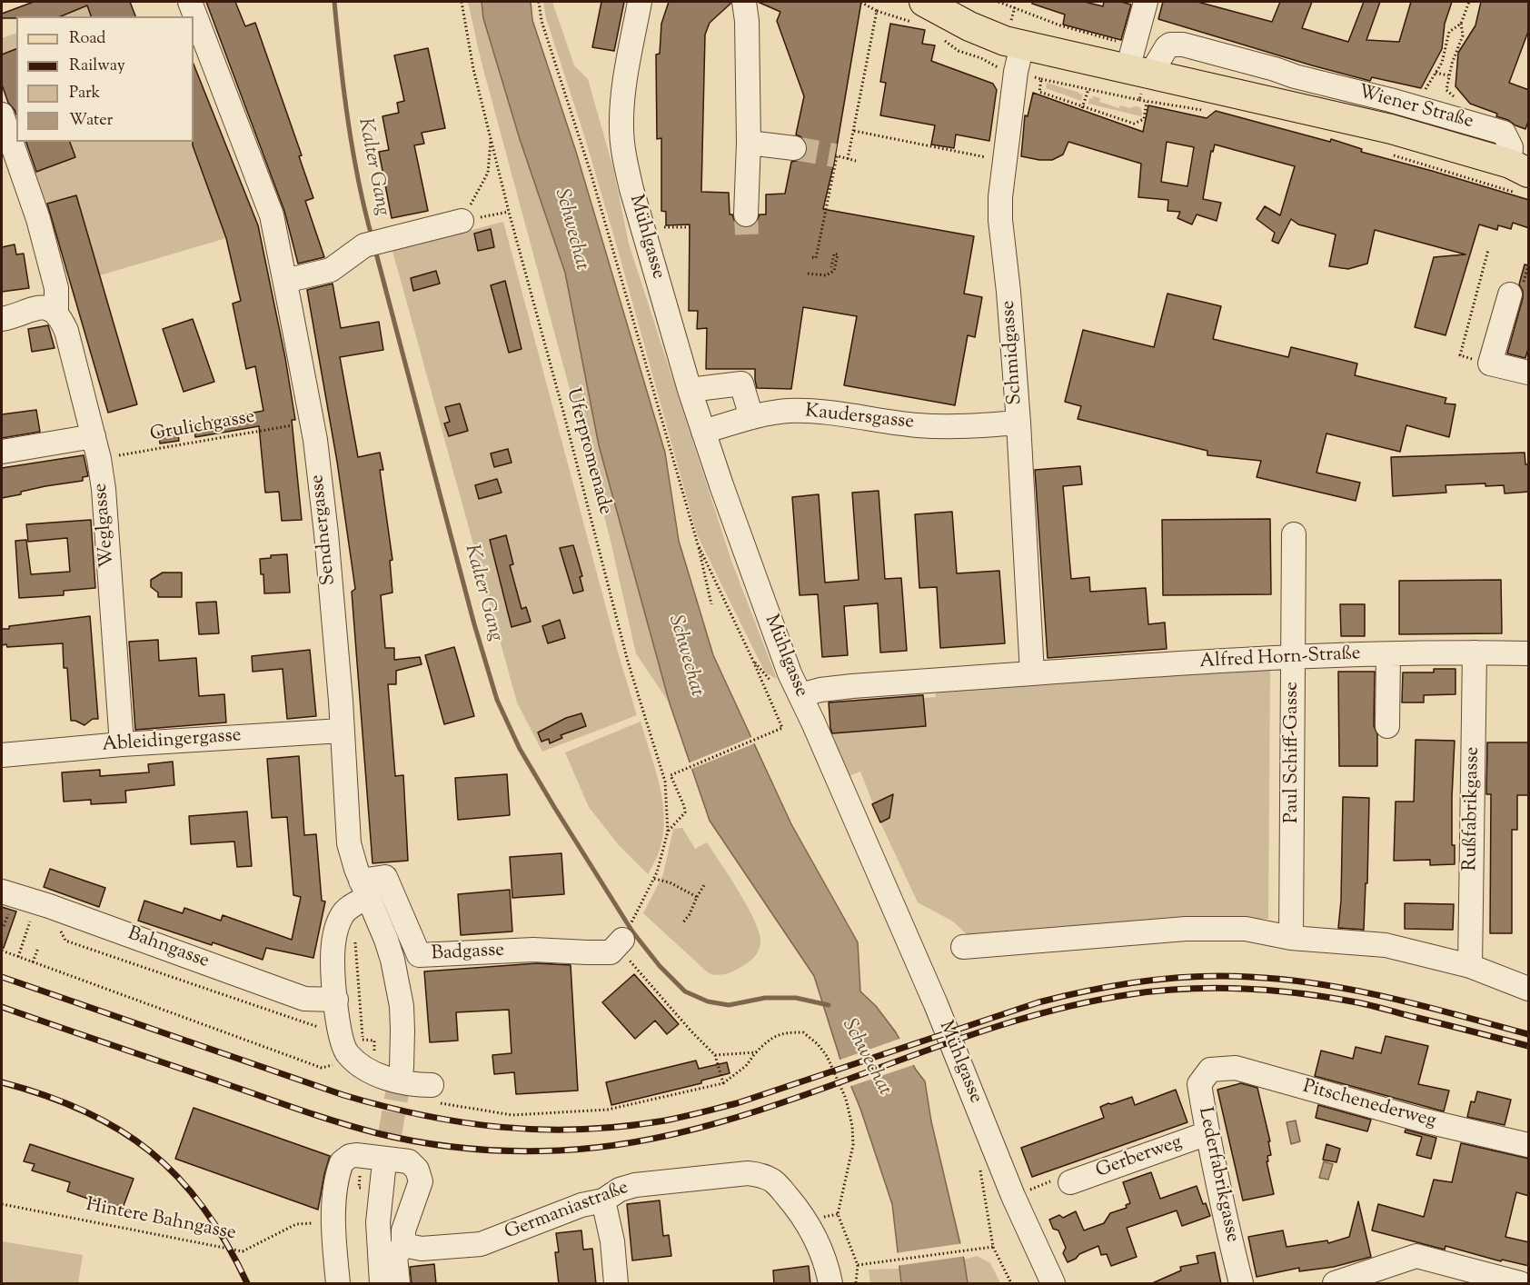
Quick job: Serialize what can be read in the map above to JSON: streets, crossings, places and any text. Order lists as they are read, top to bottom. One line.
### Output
{"streets":{"main road":["Wiener Straße"],"street":["Mühlgasse","Schmidgasse","Kaudersgasse","Weglgasse","Sendnergasse","Alfred Horn-Straße","Ableidingergasse","Paul Schiff-Gasse","Rußfabrikgasse","Bahngasse","Badgasse","Pitschenederweg","Gerberweg","Lederfabrikgasse","Germaniastraße"],"path":["Grulichgasse","Uferpromenade","Hintere Bahngasse"]},"crossings":[["Wiener Straße","Schmidgasse"],["Mühlgasse","Kaudersgasse"],["Mühlgasse","Alfred Horn-Straße"],["Schmidgasse","Kaudersgasse"],["Schmidgasse","Alfred Horn-Straße"],["Grulichgasse","Weglgasse"],["Grulichgasse","Sendnergasse"],["Weglgasse","Ableidingergasse"],["Sendnergasse","Ableidingergasse"],["Sendnergasse","Badgasse"],["Alfred Horn-Straße","Paul Schiff-Gasse"],["Alfred Horn-Straße","Rußfabrikgasse"],["Pitschenederweg","Lederfabrikgasse"],["Gerberweg","Lederfabrikgasse"]],"water":["Kalter Gang","Schwechat"],"legend":["Road","Railway","Park","Water"]}
